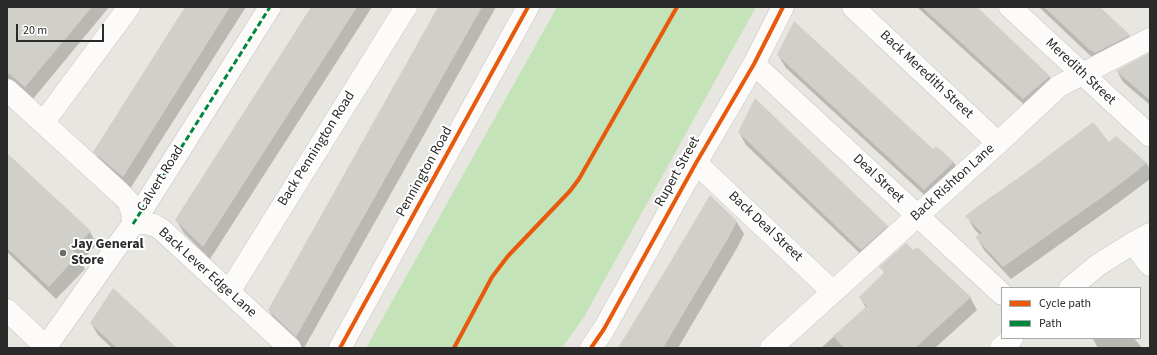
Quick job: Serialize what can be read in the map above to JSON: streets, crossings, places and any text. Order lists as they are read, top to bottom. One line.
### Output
{"streets":{"street":["Meredith Street","Back Meredith Street","Back Pennington Road","Pennington Road","Rupert Street","Calvert Road","Deal Street","Back Rishton Lane","Back Deal Street","Back Lever Edge Lane"]},"crossings":[["Meredith Street","Back Rishton Lane"],["Back Meredith Street","Back Rishton Lane"],["Back Pennington Road","Back Lever Edge Lane"],["Rupert Street","Deal Street"],["Rupert Street","Back Deal Street"],["Calvert Road","Back Lever Edge Lane"],["Deal Street","Back Rishton Lane"],["Back Rishton Lane","Back Deal Street"]],"places":["Jay General Store"],"legend":["Cycle path","Path"],"scale_bar":"20 m"}
